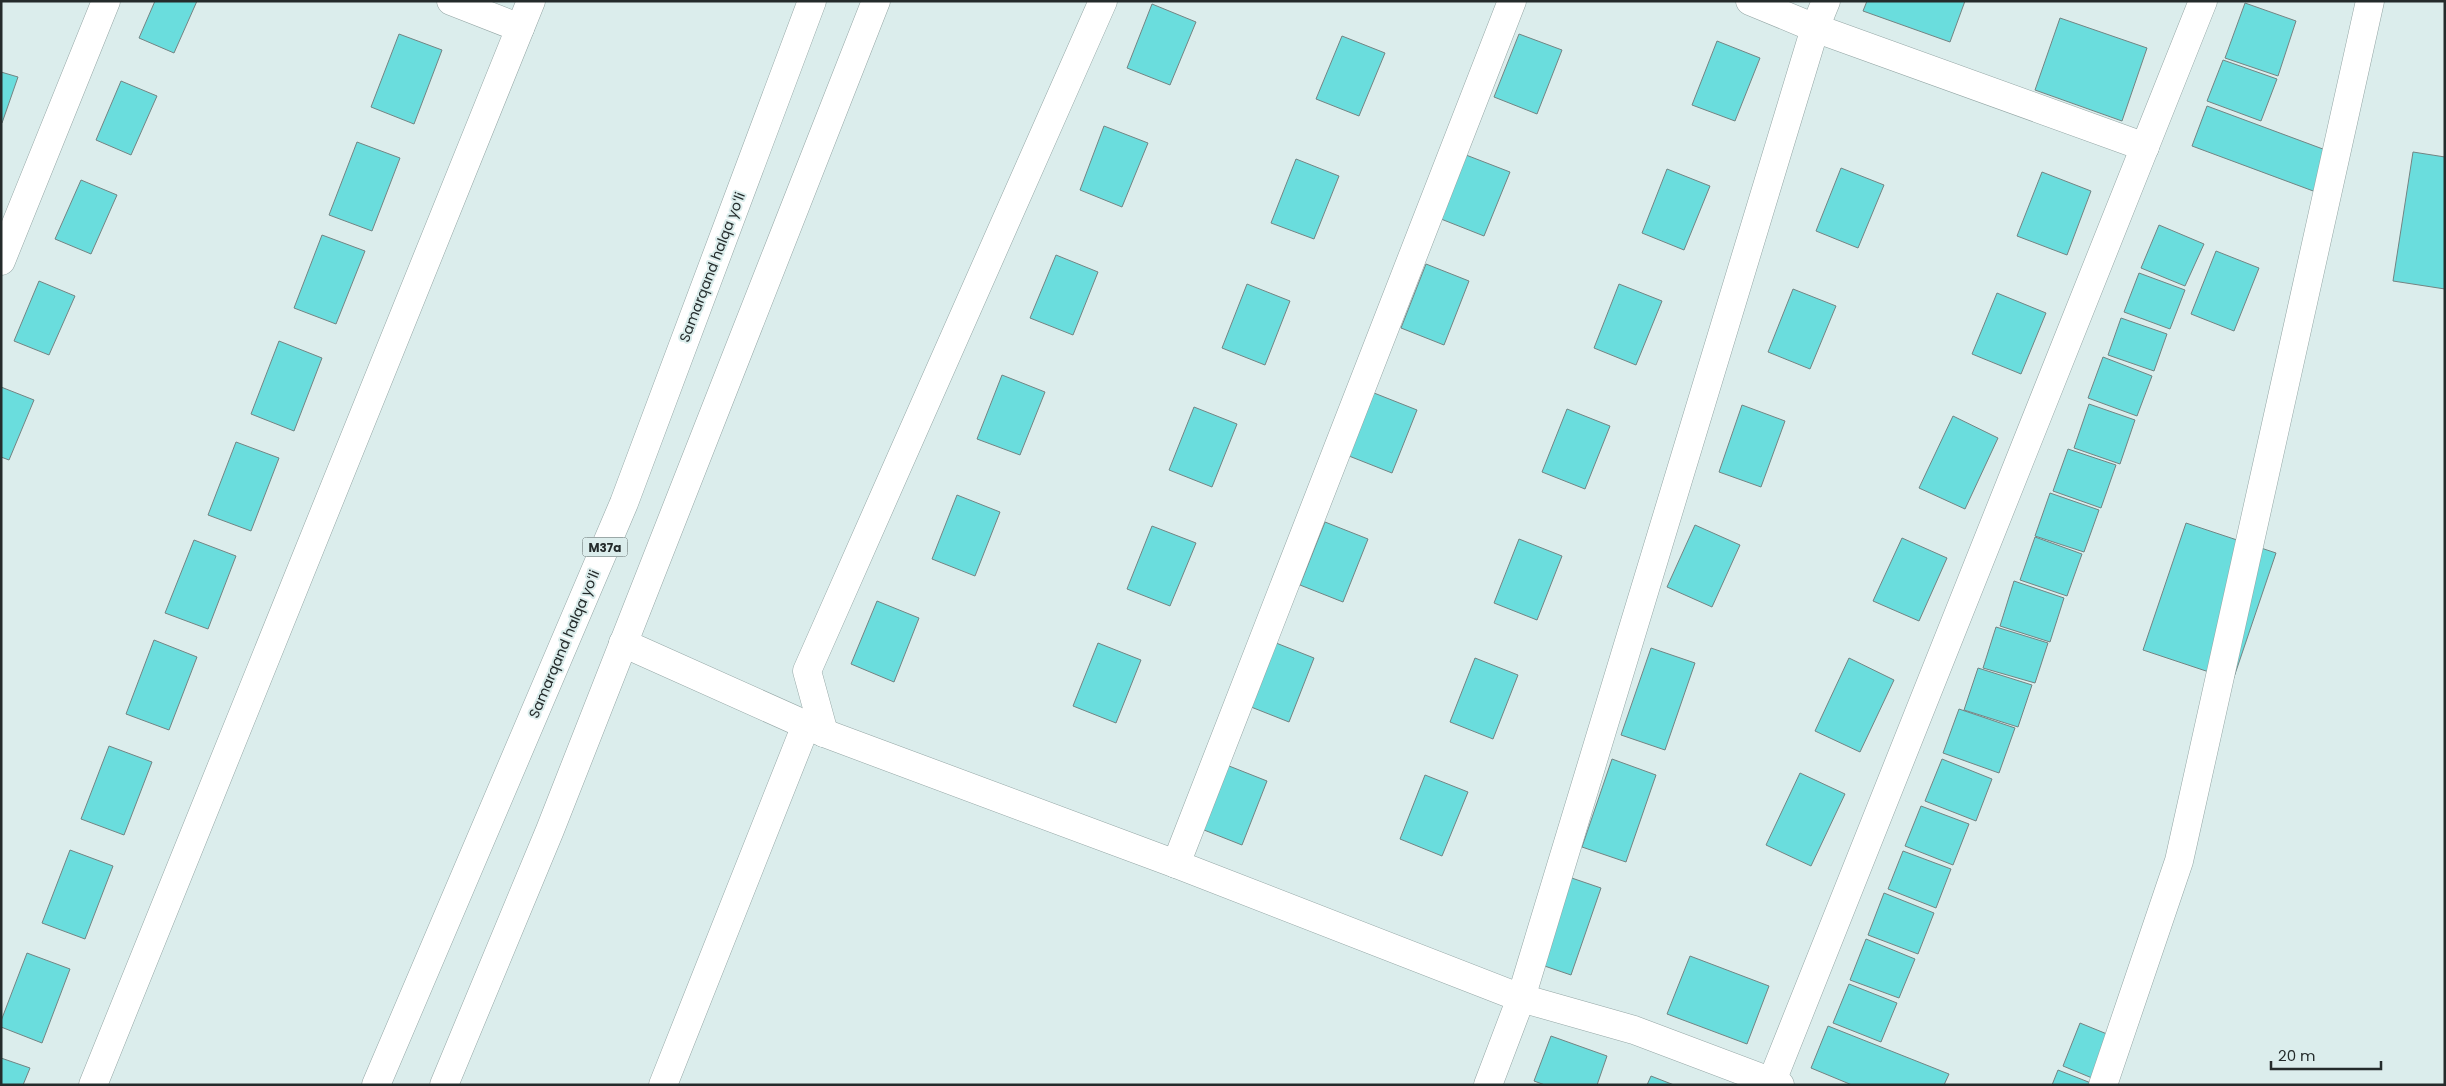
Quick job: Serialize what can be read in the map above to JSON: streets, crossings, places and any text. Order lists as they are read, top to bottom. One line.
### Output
{"streets":{"main road":["Samarqand halqa yoʻli","M37a"]},"scale_bar":"20 m"}
